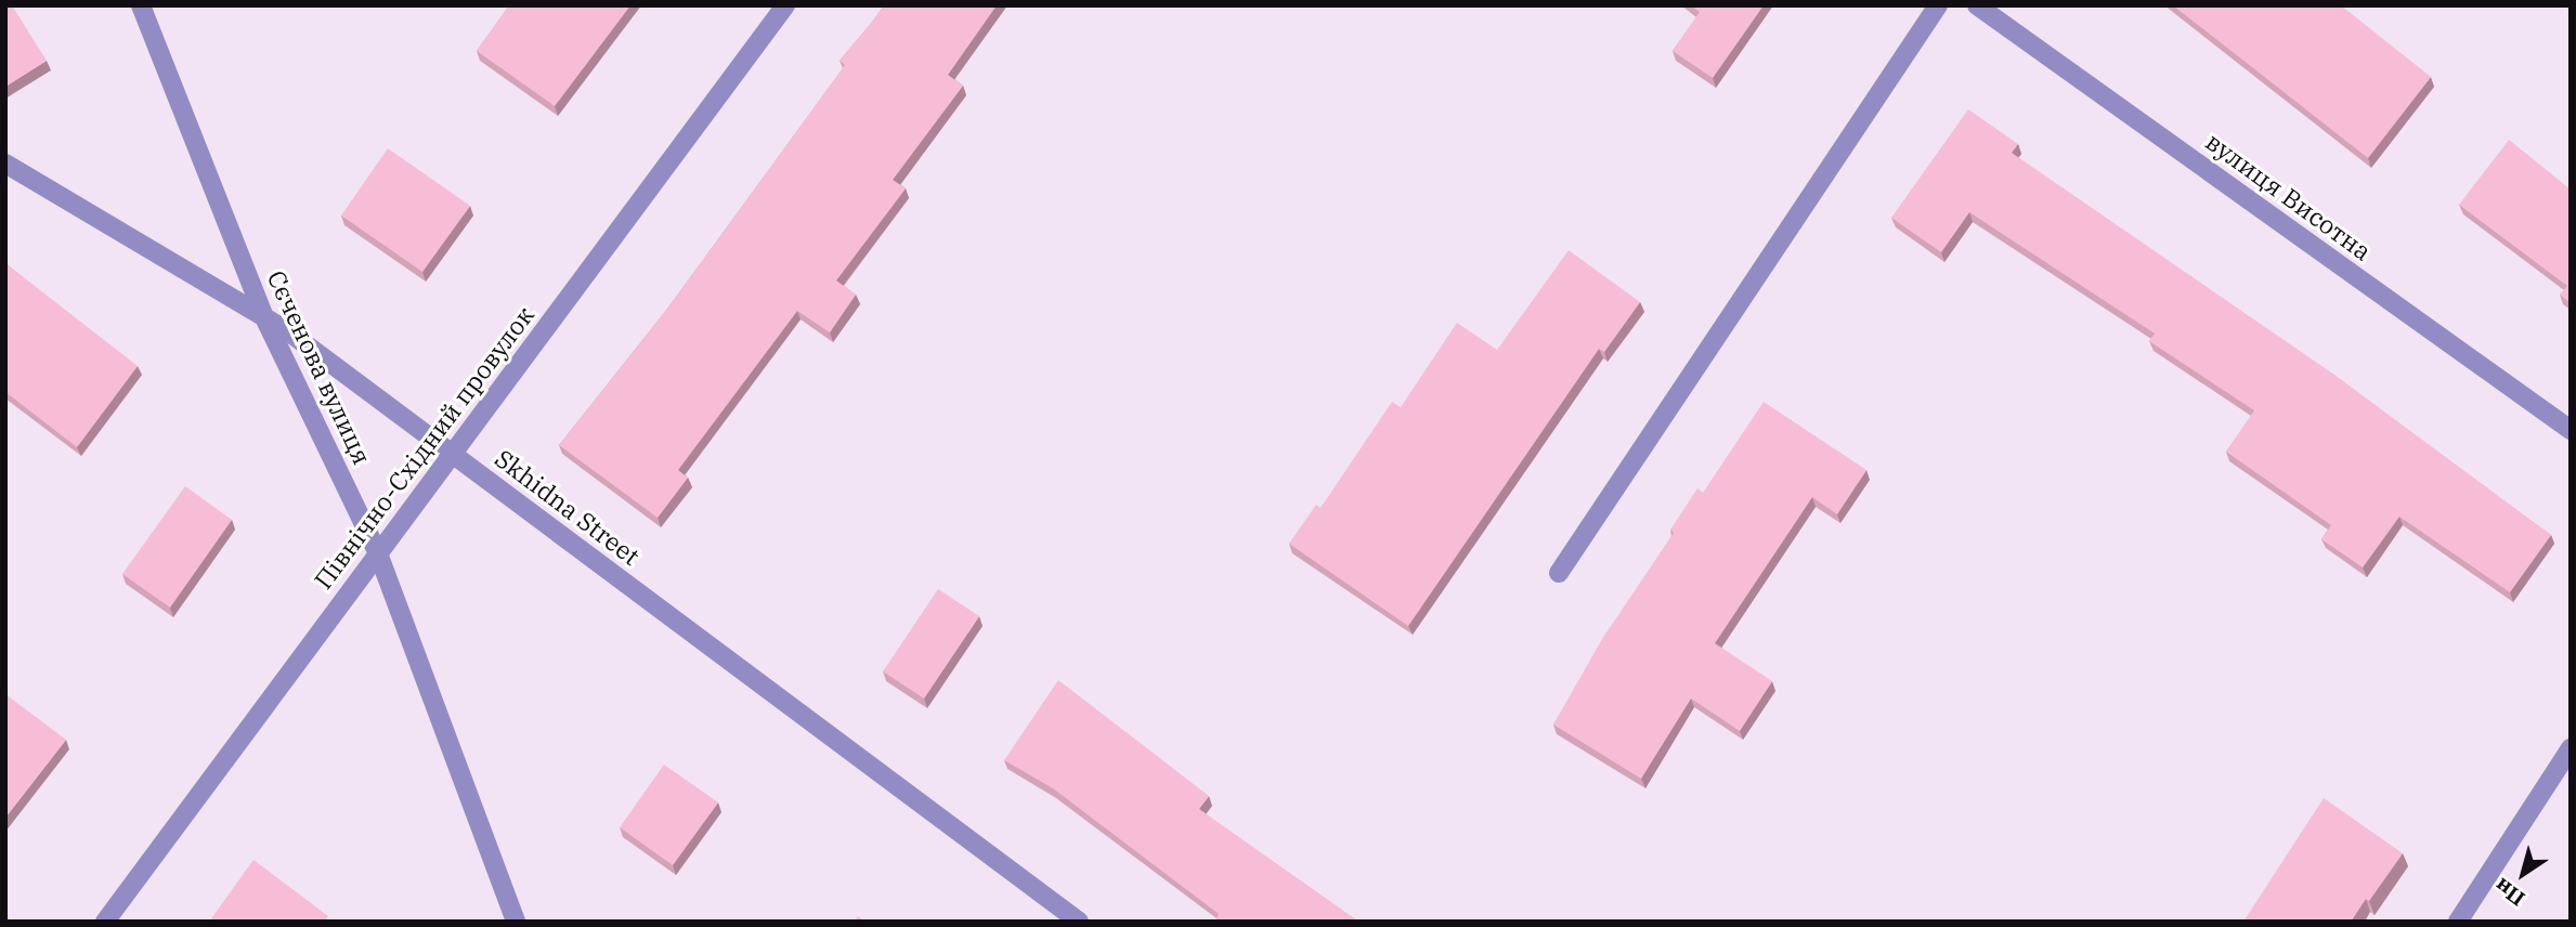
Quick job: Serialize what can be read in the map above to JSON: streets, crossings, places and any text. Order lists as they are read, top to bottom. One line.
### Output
{"streets":{"street":["вулиця Висотна","Сєченова вулиця","Північно-Східний провулок","Skhidna Street"]},"crossings":[["Сєченова вулиця","Північно-Східний провулок"],["Сєченова вулиця","Skhidna Street"],["Північно-Східний провулок","Skhidna Street"]],"north":"bottom left"}
